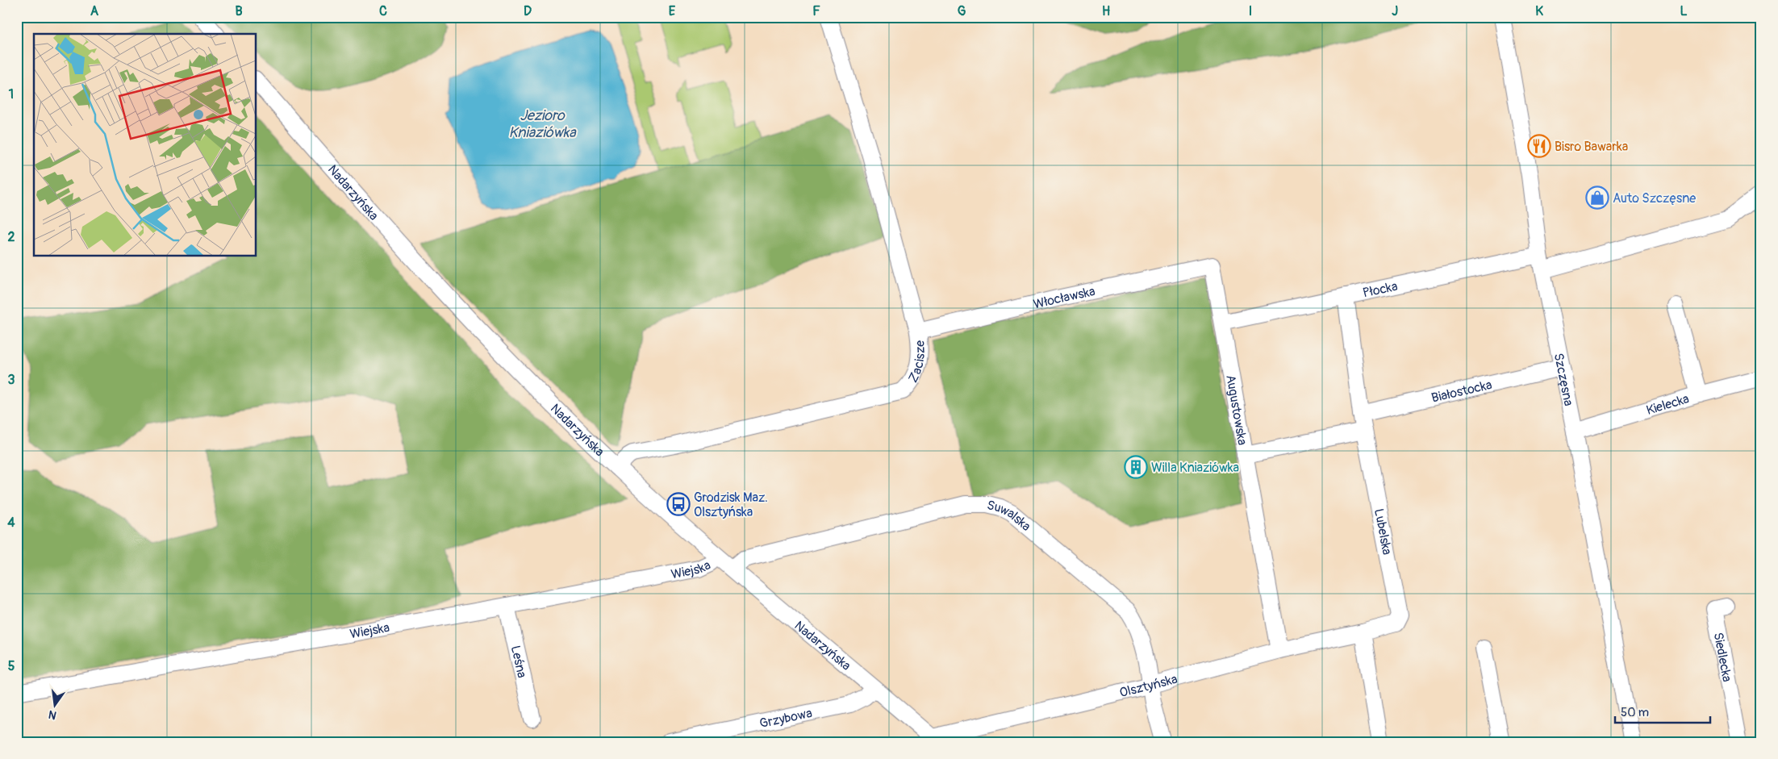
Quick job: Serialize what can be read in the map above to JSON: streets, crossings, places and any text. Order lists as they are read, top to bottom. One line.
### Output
{"streets":{"street":["Nadarzyńska","Płocka","Włocławska","Zacisze","Szczęsna","Białostocka","Kielecka","Augustowska","Suwalska","Lubelska","Wiejska","Siedlecka","Leśna","Olsztyńska","Grzybowa"]},"crossings":[["Nadarzyńska","Zacisze"],["Nadarzyńska","Suwalska"],["Nadarzyńska","Wiejska"],["Nadarzyńska","Olsztyńska"],["Nadarzyńska","Grzybowa"],["Płocka","Szczęsna"],["Płocka","Augustowska"],["Płocka","Lubelska"],["Włocławska","Zacisze"],["Włocławska","Augustowska"],["Szczęsna","Białostocka"],["Szczęsna","Kielecka"],["Białostocka","Lubelska"],["Augustowska","Olsztyńska"],["Suwalska","Olsztyńska"],["Lubelska","Olsztyńska"],["Wiejska","Leśna"]],"water":["Jezioro Kniaziówka"],"places":{"restaurant":["Bisro Bawarka"],"shop":["Auto Szczęsne"],"building":["Willa Kniaziówka"],"bus stop":["Grodzisk Maz. Olsztyńska"]},"scale_bar":"50 m","north":"bottom","grid":{"columns":["A","B","C","D","E","F","G","H","I","J","K","L"],"rows":["1","2","3","4","5"]}}
